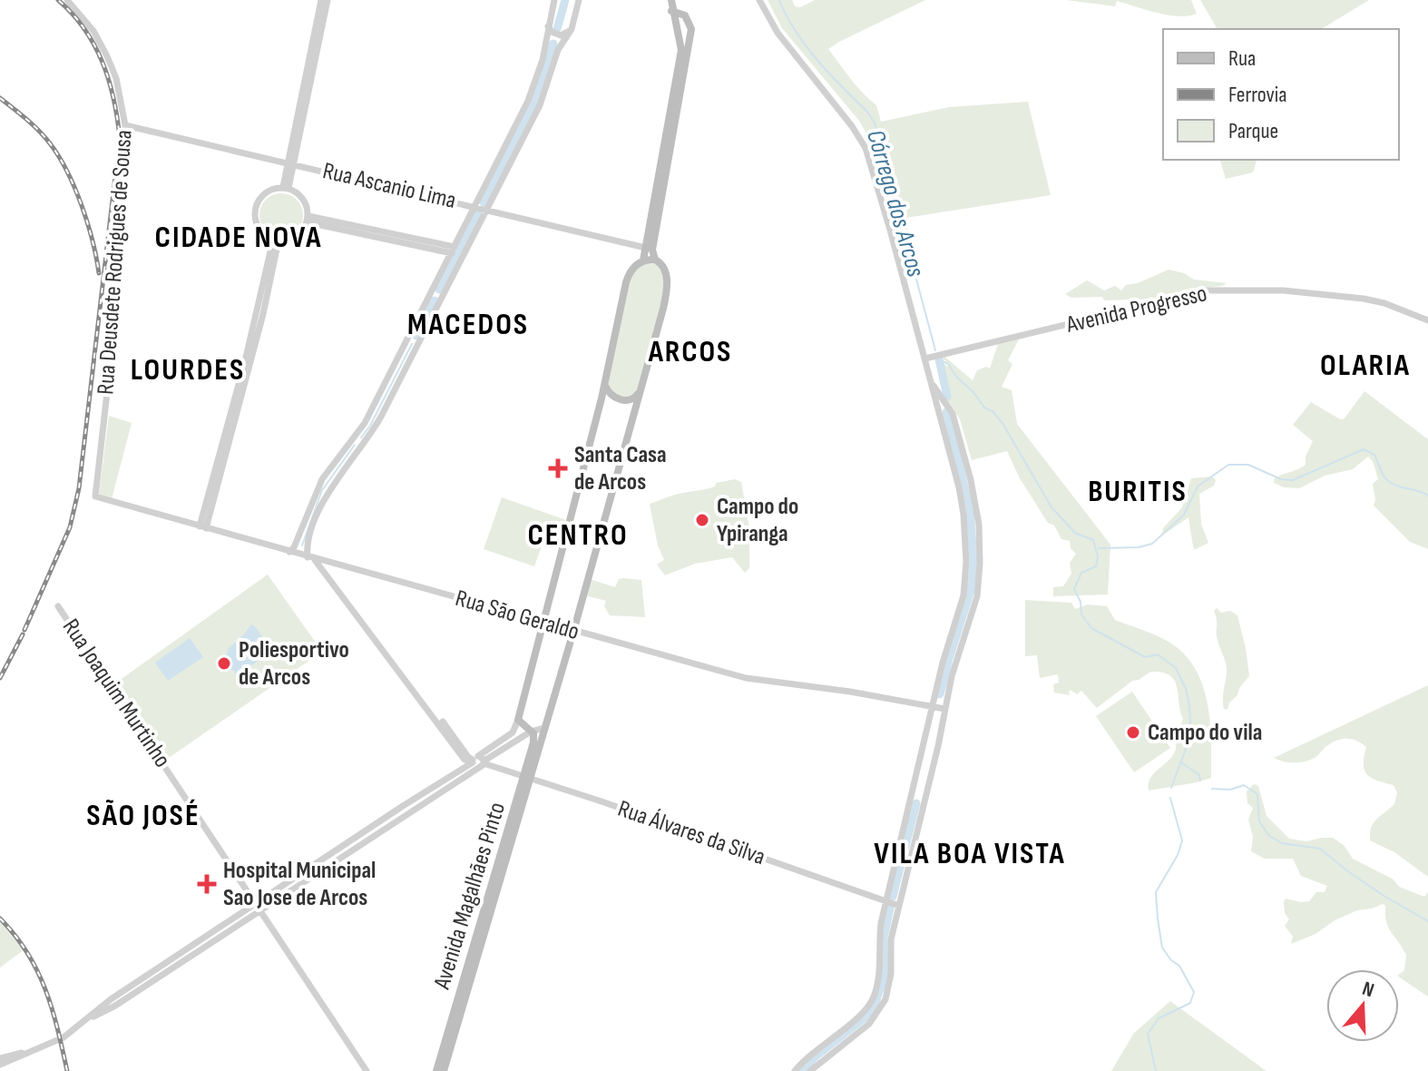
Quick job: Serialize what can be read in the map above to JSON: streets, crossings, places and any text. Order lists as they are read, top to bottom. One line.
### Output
{"streets":{"main road":["Avenida Magalhães Pinto"],"street":["Rua Ascanio Lima","Rua Deusdete Rodrigues de Sousa","Avenida Progresso","Rua São Geraldo","Rua Joaquim Murtinho","Rua Álvares da Silva"]},"crossings":[["Rua Ascanio Lima","Rua Deusdete Rodrigues de Sousa"],["Rua Ascanio Lima","Avenida Magalhães Pinto"],["Rua Deusdete Rodrigues de Sousa","Rua São Geraldo"],["Rua São Geraldo","Avenida Magalhães Pinto"],["Rua Álvares da Silva","Avenida Magalhães Pinto"]],"districts":["CIDADE NOVA","MACEDOS","ARCOS","OLARIA","LOURDES","BURITIS","CENTRO","SÃO JOSÉ","VILA BOA VISTA"],"water":["Córrego dos Arcos"],"places":{"health":["Santa Casa de Arcos","Hospital Municipal Sao Jose de Arcos"],"other":["Campo do Ypiranga","Poliesportivo de Arcos","Campo do vila"]},"legend":["Rua","Ferrovia","Parque"],"north":"top"}
